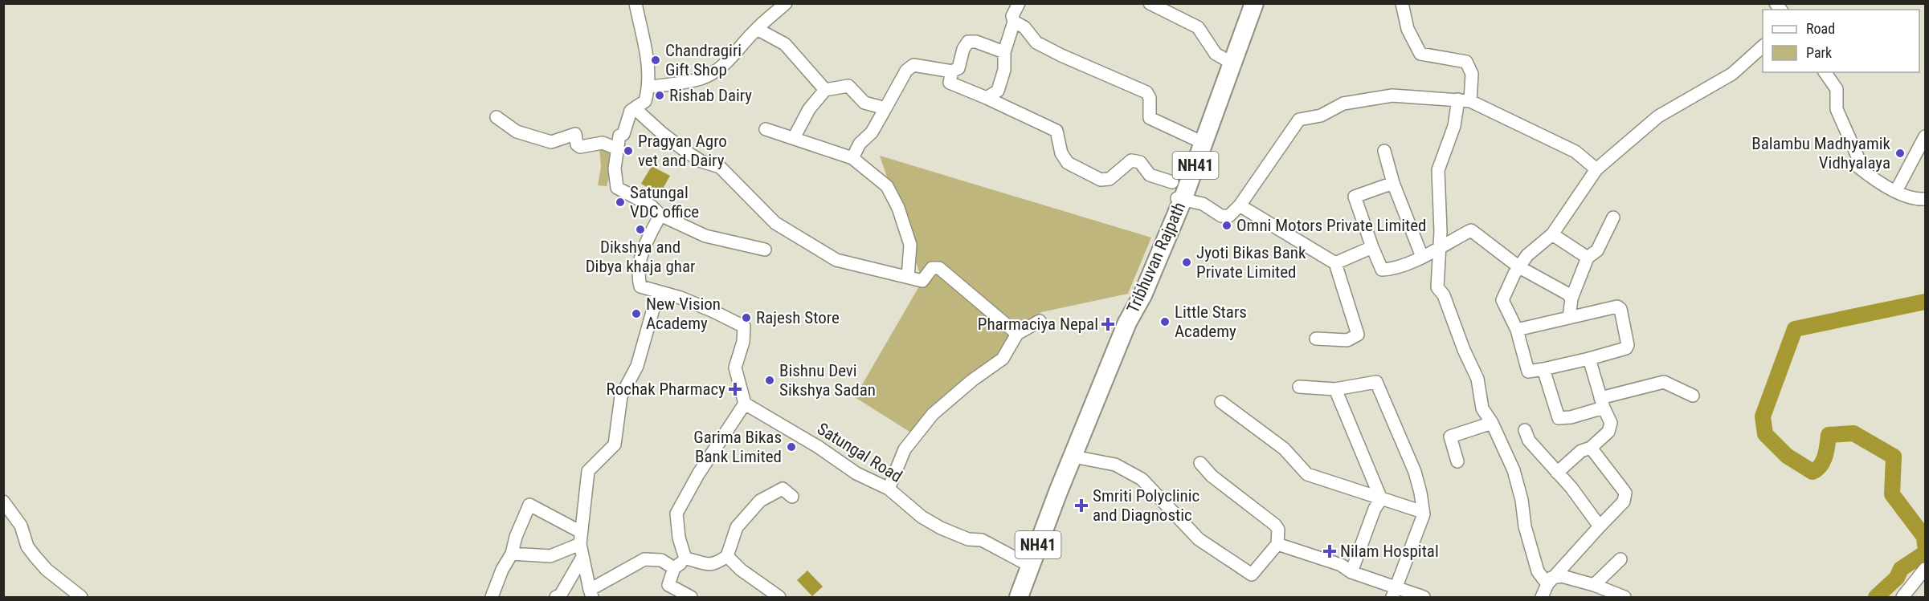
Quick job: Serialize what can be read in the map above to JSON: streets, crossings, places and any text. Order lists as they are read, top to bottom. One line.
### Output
{"streets":{"highway":["NH41","Tribhuvan Rajpath"],"street":["Satungal Road"]},"crossings":[["Tribhuvan Rajpath","Satungal Road"]],"places":{"other":["Chandragiri Gift Shop","Rishab Dairy","Pragyan Agro vet and Dairy","Balambu Madhyamik Vidhyalaya","Satungal VDC office","Omni Motors Private Limited","Dikshya and Dibya khaja ghar","Jyoti Bikas Bank Private Limited","New Vision Academy","Rajesh Store","Little Stars Academy","Bishnu Devi Sikshya Sadan","Garima Bikas Bank Limited"],"health":["Pharmaciya Nepal","Rochak Pharmacy","Smriti Polyclinic and Diagnostic","Nilam Hospital"]},"legend":["Road","Park"]}
